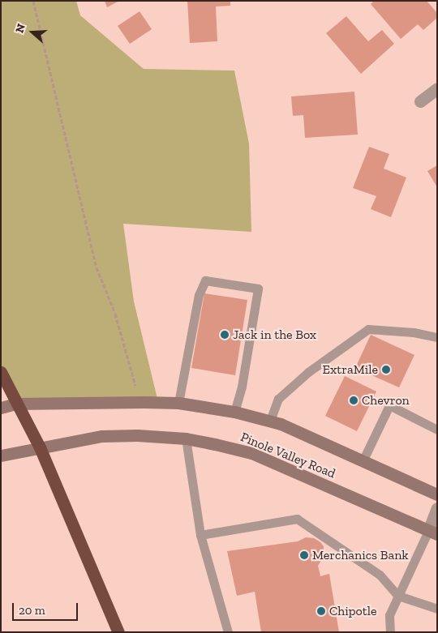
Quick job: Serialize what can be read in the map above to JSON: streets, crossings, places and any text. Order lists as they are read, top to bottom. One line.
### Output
{"streets":{"main road":["Pinole Valley Road"]},"places":["Jack in the Box","ExtraMile","Chevron","Merchanics Bank","Chipotle"],"scale_bar":"20 m","north":"left"}
